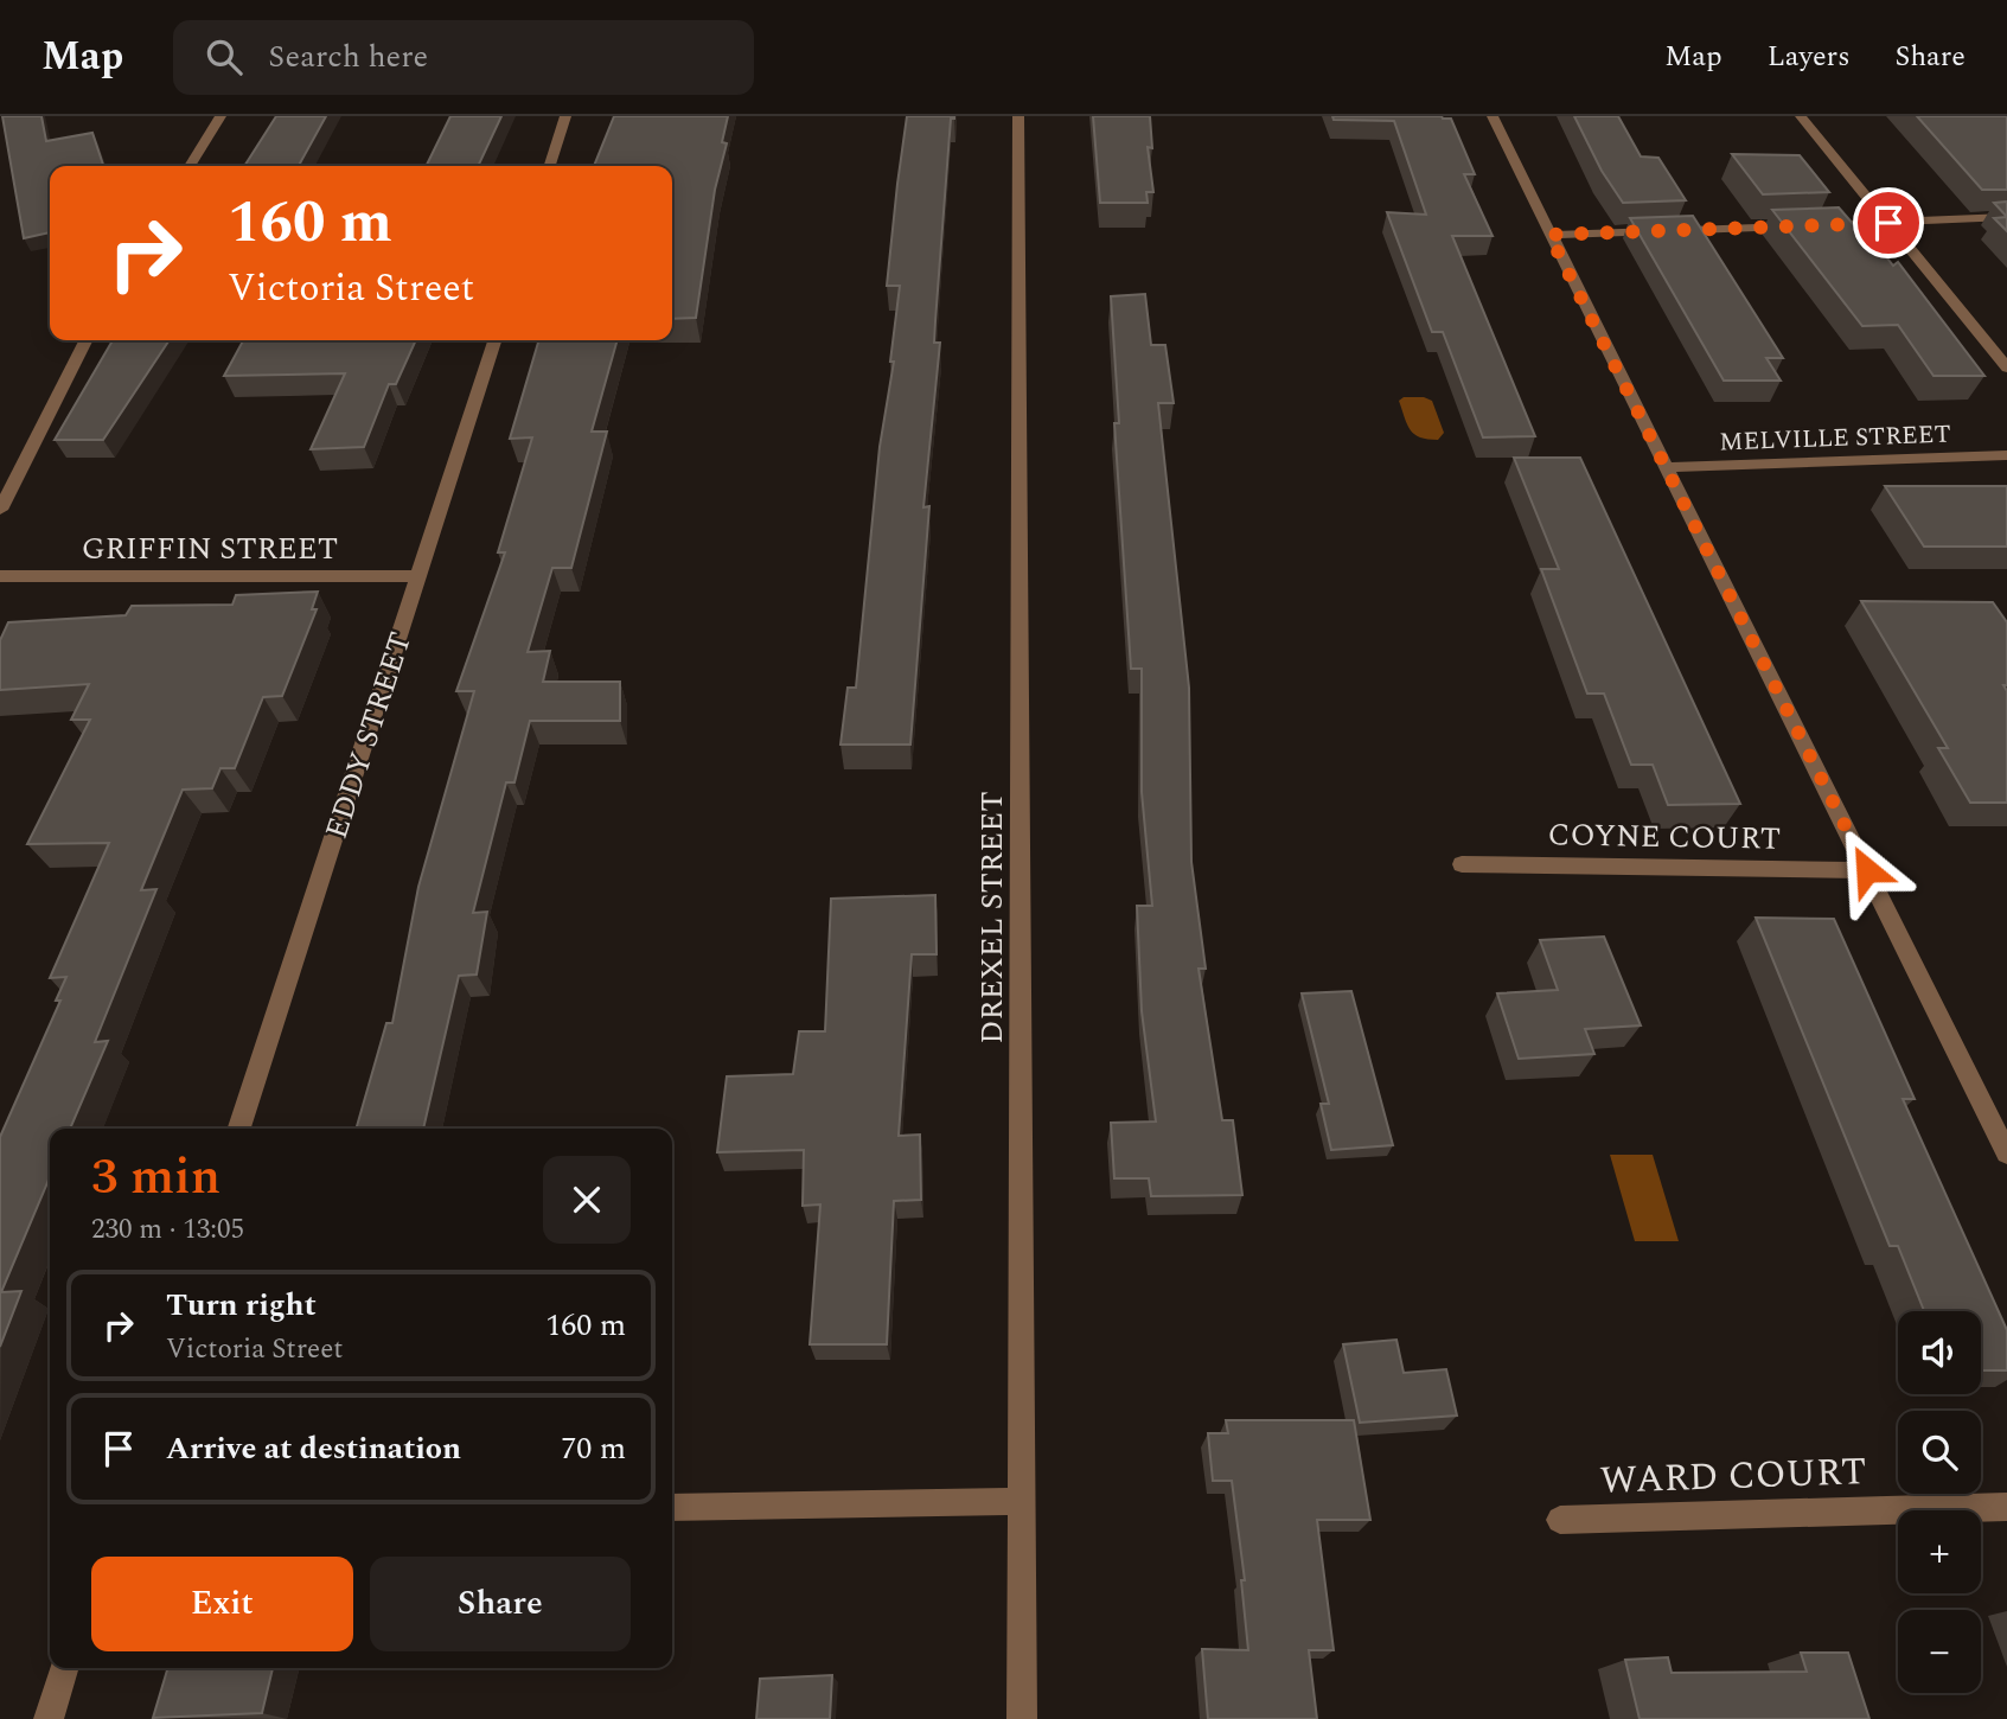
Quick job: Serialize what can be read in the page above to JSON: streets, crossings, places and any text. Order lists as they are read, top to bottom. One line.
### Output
{"streets":{"street":["MELVILLE STREET","GRIFFIN STREET","EDDY STREET","COYNE COURT","DREXEL STREET","WARD COURT"]},"crossings":[["GRIFFIN STREET","EDDY STREET"]],"page":{"header":"Map","search":"Search here","nav":["Map","Layers","Share"],"turn":["160 m","Victoria Street"],"heading":["3 min","230 m · 13:05"],"list":[{"name":"Turn right","note":"Victoria Street","value":"160 m"},{"name":"Arrive at destination","value":"70 m"}],"map_buttons":["+","−"],"buttons":["Exit","Share"]}}
